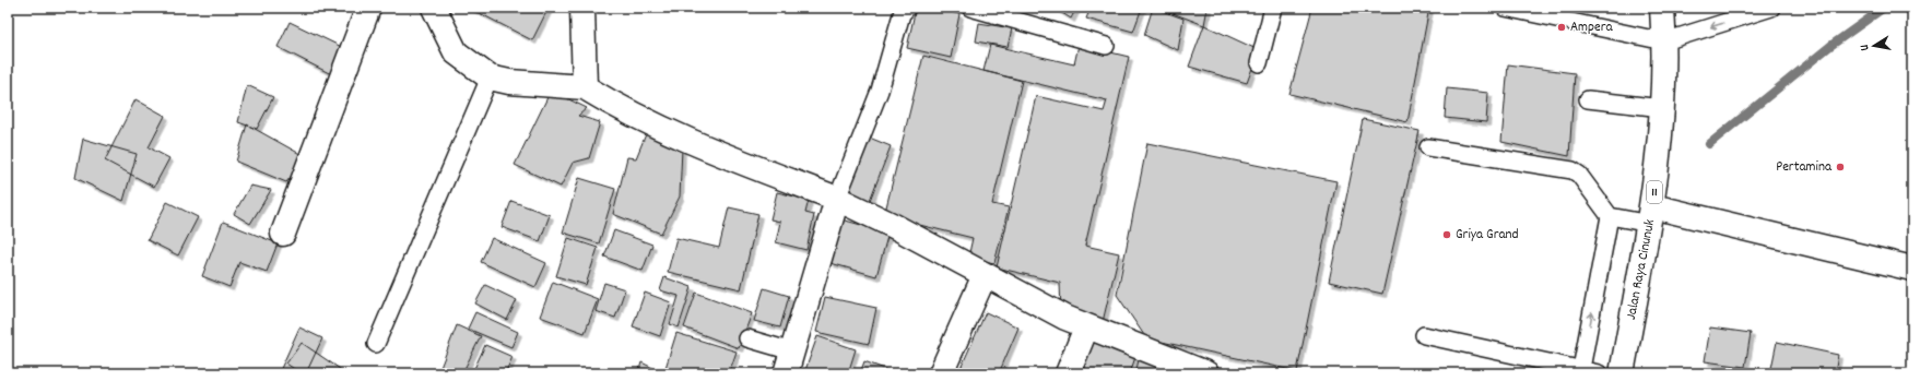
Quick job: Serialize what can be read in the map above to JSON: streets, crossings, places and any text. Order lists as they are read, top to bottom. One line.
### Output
{"streets":{"main road":["11","Jalan Raya Cinunuk"]},"places":["Ampera","Pertamina","Griya Grand"],"north":"left"}
